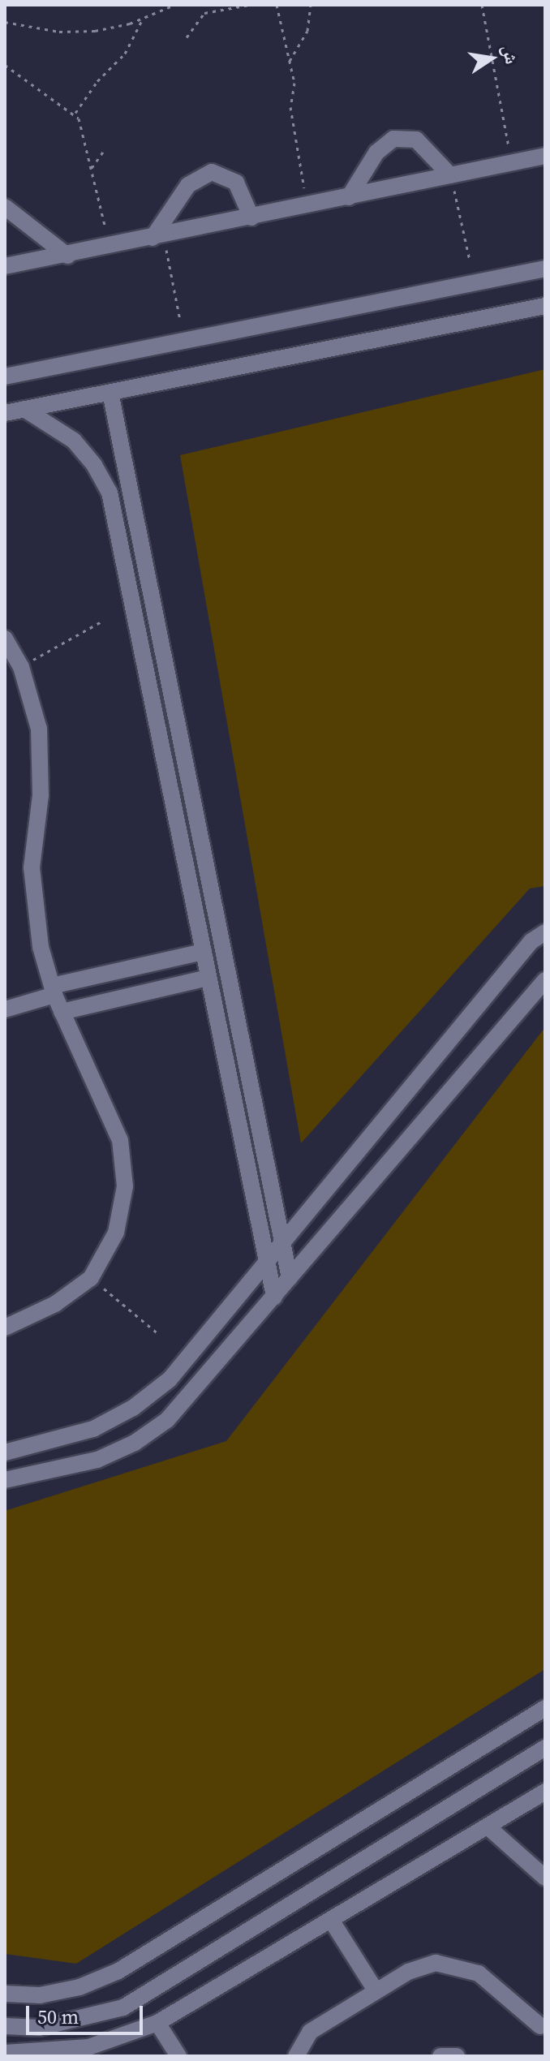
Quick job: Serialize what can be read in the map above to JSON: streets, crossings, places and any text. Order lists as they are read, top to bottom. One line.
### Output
{"scale_bar":"50 m","north":"right"}
